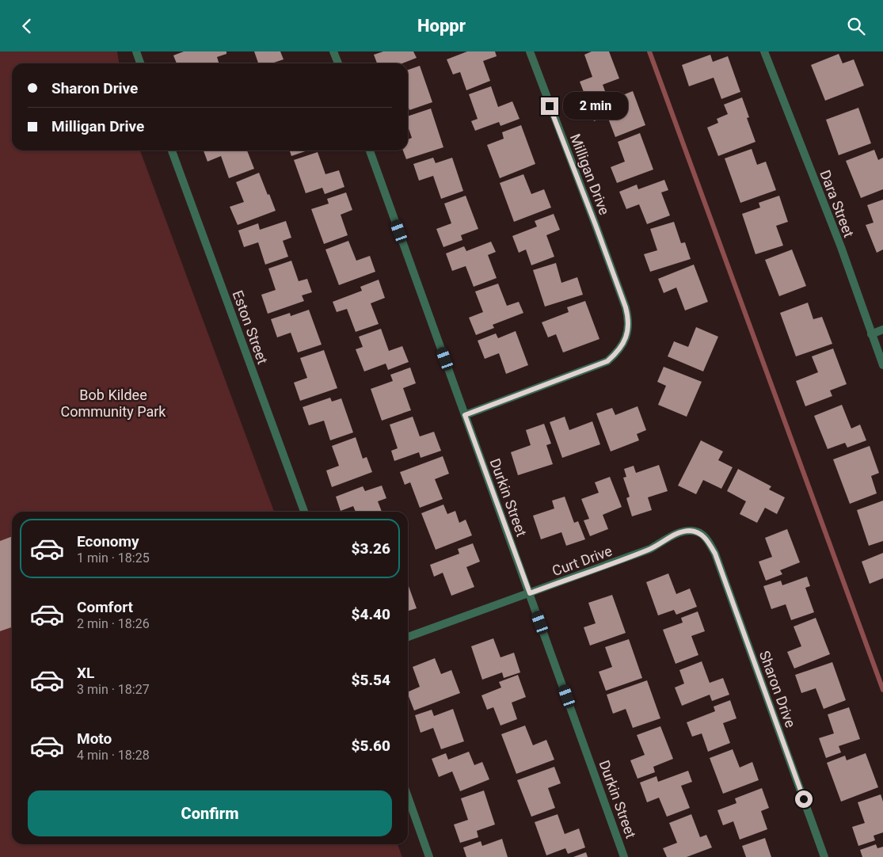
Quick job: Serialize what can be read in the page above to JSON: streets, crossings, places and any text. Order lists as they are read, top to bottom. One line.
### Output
{"streets":{"street":["Milligan Drive","Dara Street","Eston Street","Durkin Street","Curt Drive","Sharon Drive"]},"crossings":[["Milligan Drive","Durkin Street"],["Durkin Street","Curt Drive"],["Curt Drive","Sharon Drive"]],"parks":["Bob Kildee Community Park"],"page":{"header":"Hoppr","banner":["Sharon Drive","Milligan Drive"],"bubble":"2 min","list":[{"name":"Economy","note":"1 min · 18:25","value":"$3.26"},{"name":"Comfort","note":"2 min · 18:26","value":"$4.40"},{"name":"XL","note":"3 min · 18:27","value":"$5.54"},{"name":"Moto","note":"4 min · 18:28","value":"$5.60"}],"buttons":"Confirm"}}
